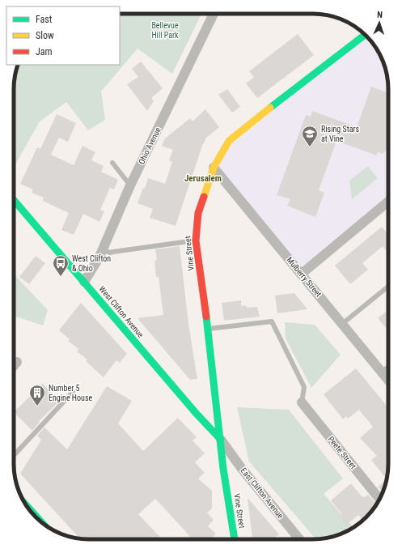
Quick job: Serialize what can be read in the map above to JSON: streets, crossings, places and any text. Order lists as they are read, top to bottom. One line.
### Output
{"streets":{"main road":["Vine Street","West Clifton Avenue"],"street":["Ohio Avenue","Mulberry Street","Peete Street","East Clifton Avenue"]},"crossings":[["Ohio Avenue","West Clifton Avenue"],["Vine Street","Mulberry Street"],["Vine Street","West Clifton Avenue"],["Vine Street","East Clifton Avenue"],["West Clifton Avenue","East Clifton Avenue"]],"districts":["Jerusalem"],"parks":["Bellevue Hill Park"],"places":{"school or university":["Rising Stars at Vine"],"bus stop":["West Clifton & Ohio"],"building":["Number 5 Engine House"]},"legend":["Fast","Slow","Jam"],"north":"top"}
